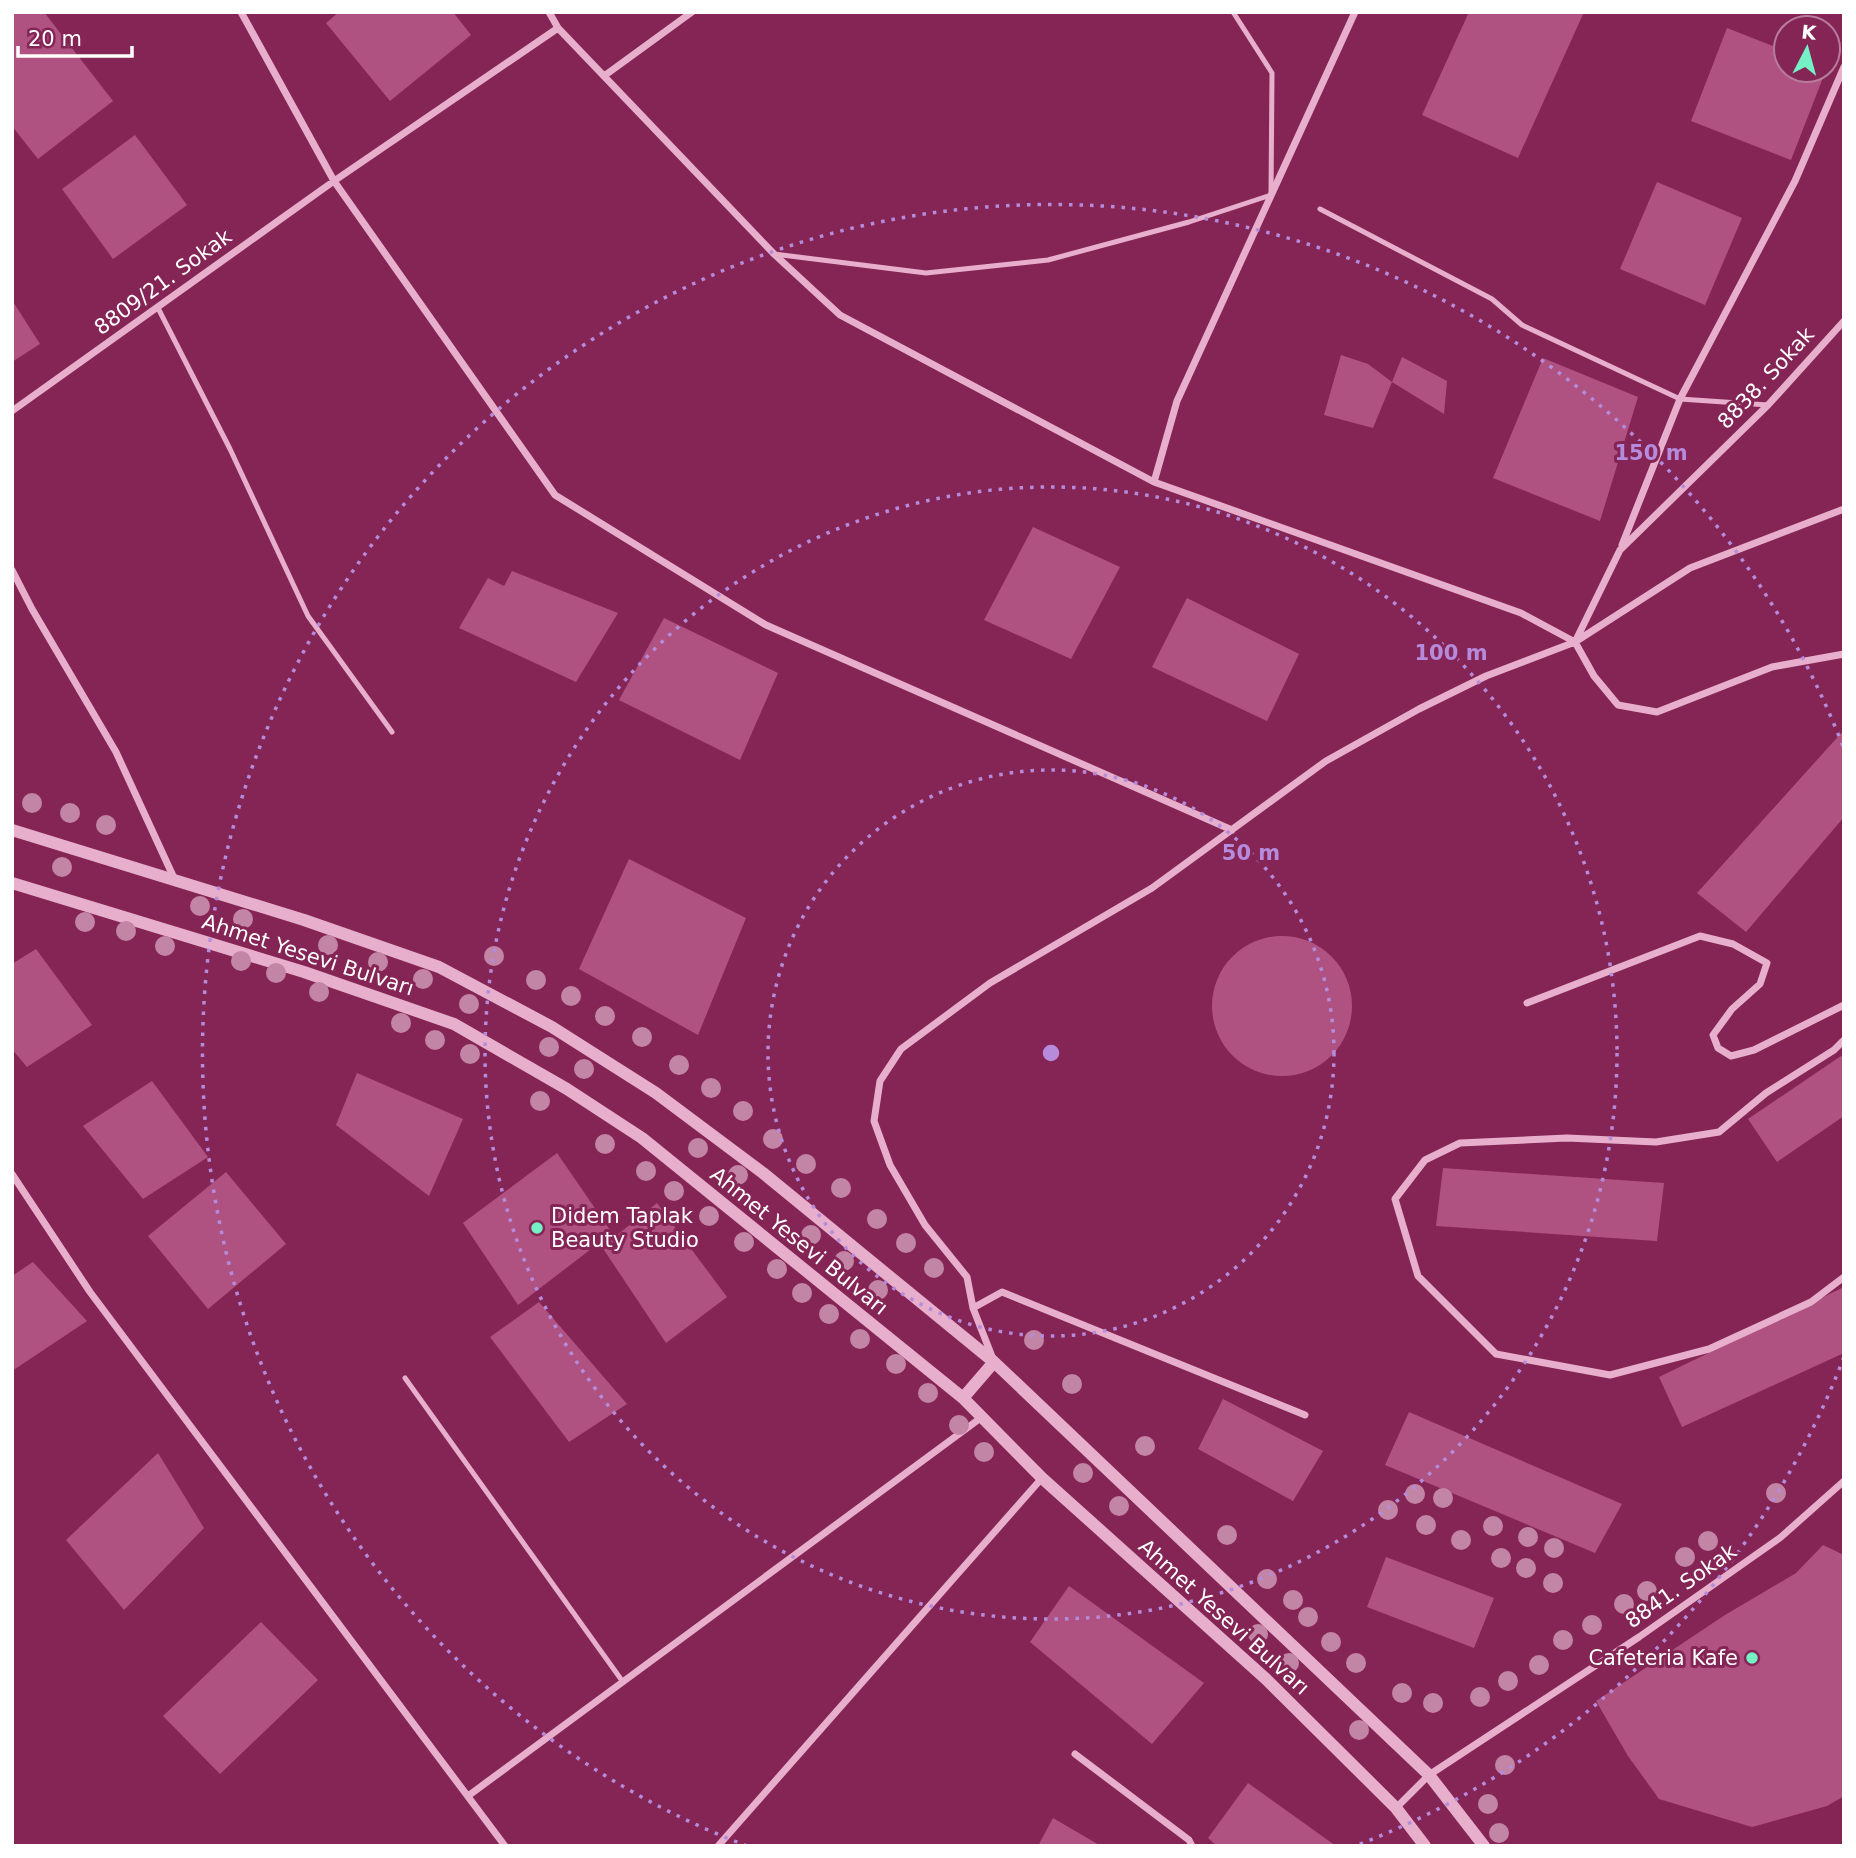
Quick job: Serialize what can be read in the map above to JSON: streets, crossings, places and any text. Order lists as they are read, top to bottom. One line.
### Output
{"streets":{"street":["8809/21. Sokak","8838. Sokak","Ahmet Yesevi Bulvarı","8841. Sokak"]},"crossings":[["Ahmet Yesevi Bulvarı","8841. Sokak"]],"places":["Didem Taplak Beauty Studio","Cafeteria Kafe"],"scale_bar":"20 m","north":"top","rings":["150 m","100 m","50 m"]}
